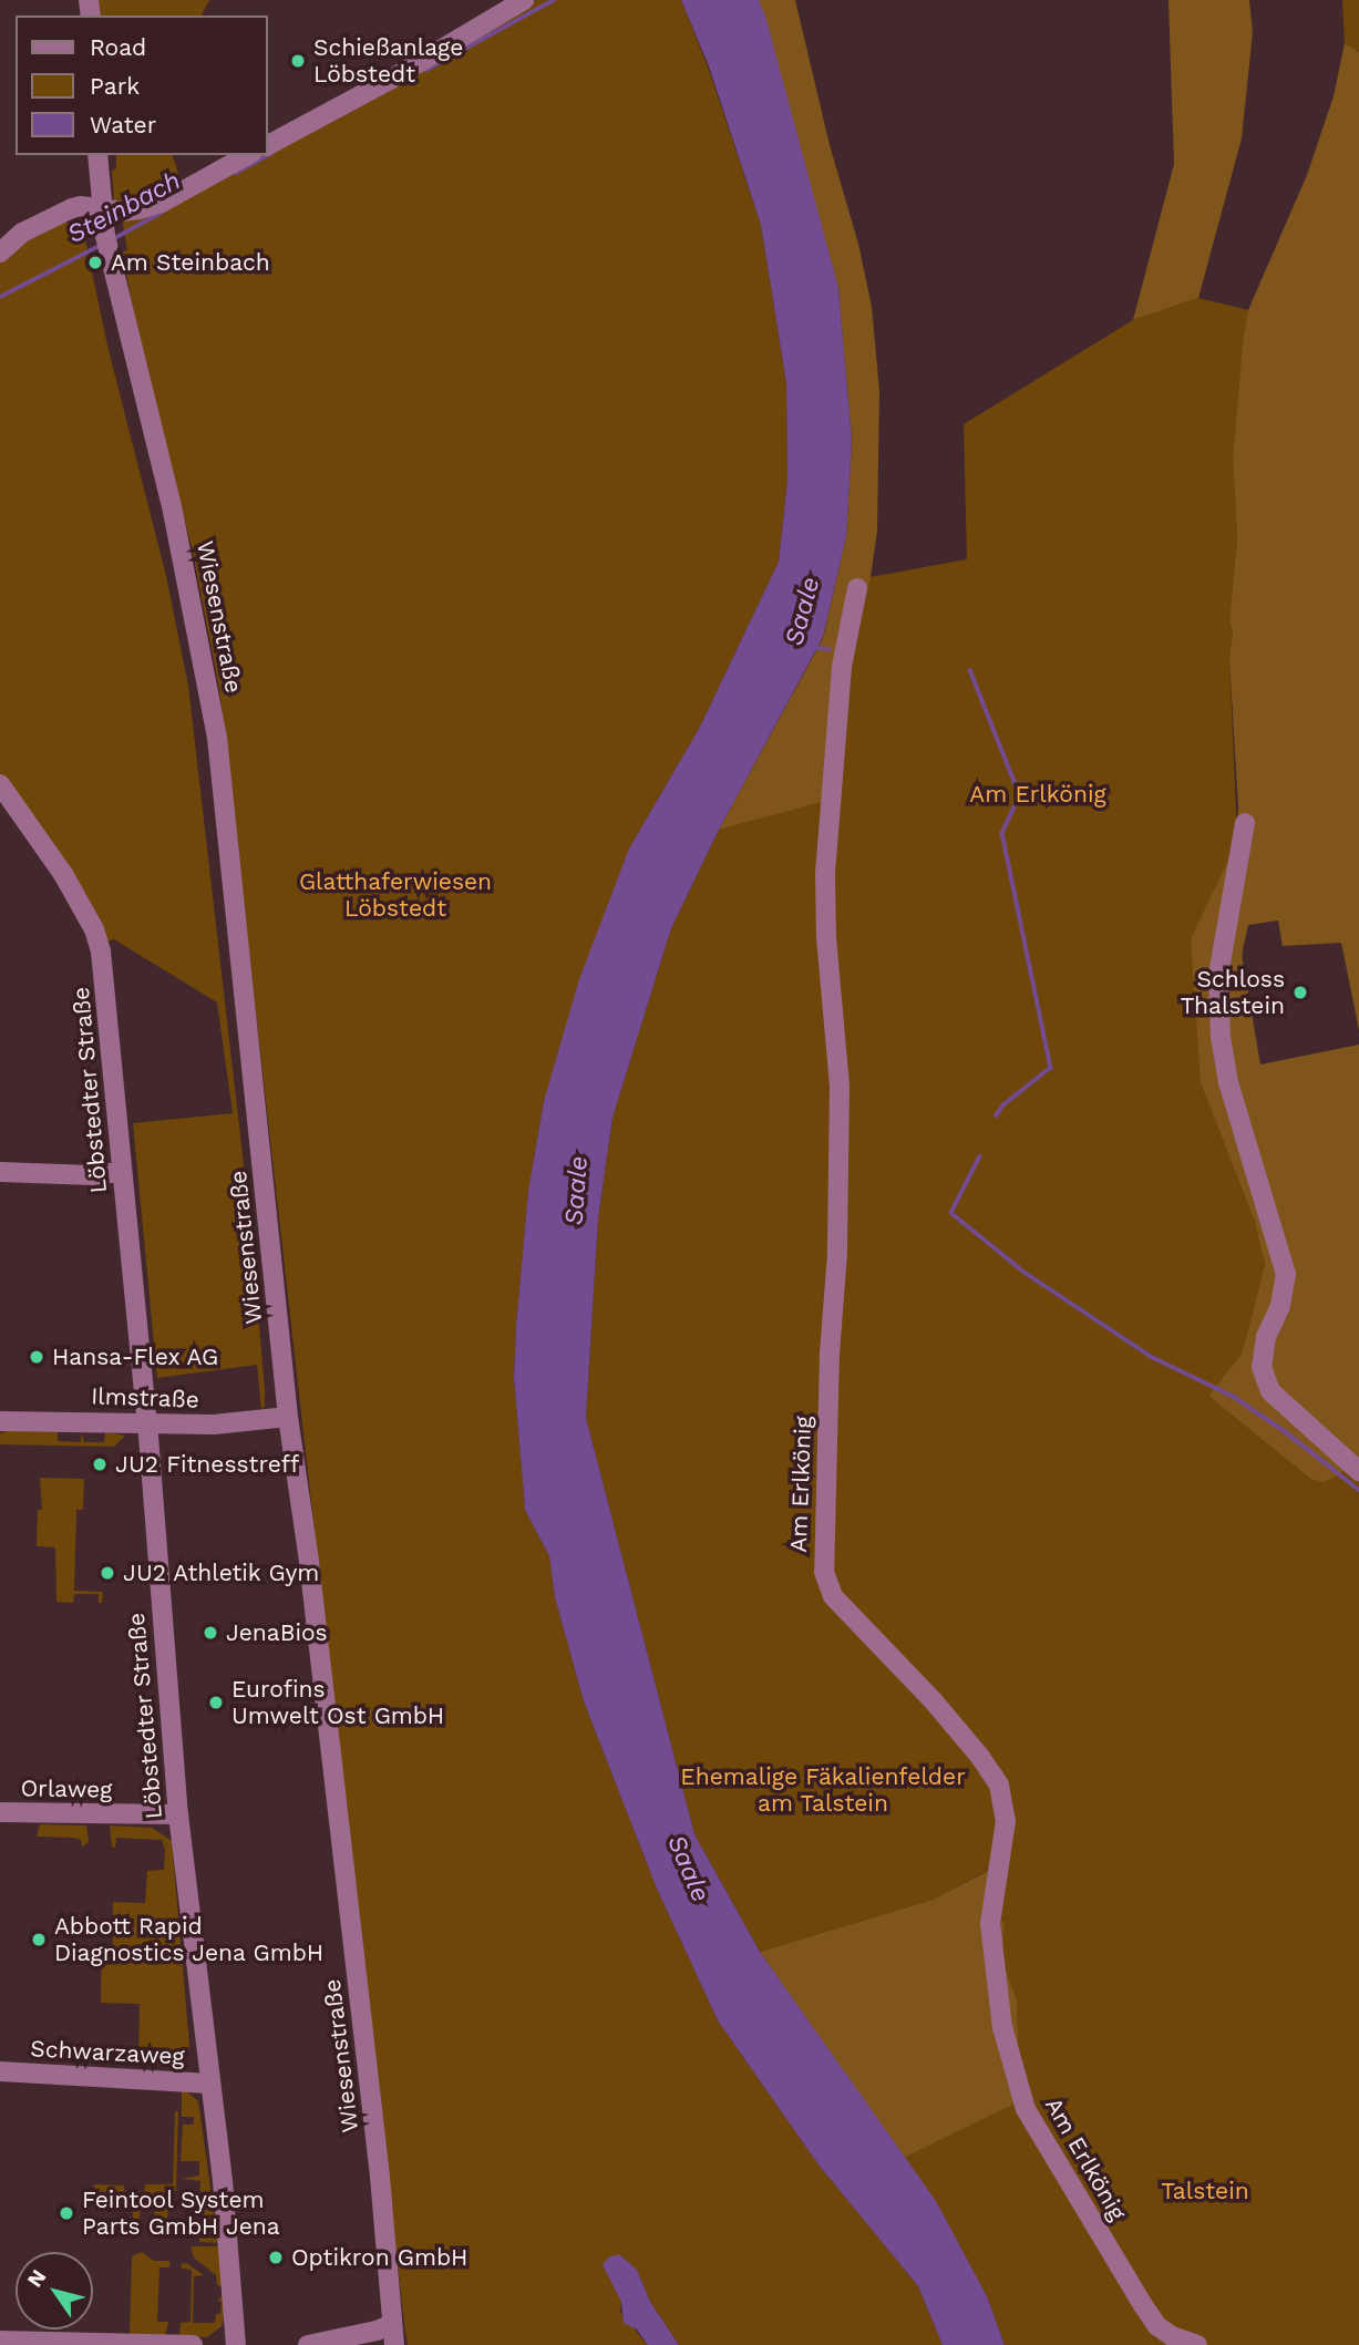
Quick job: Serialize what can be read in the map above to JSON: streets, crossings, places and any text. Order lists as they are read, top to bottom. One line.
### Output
{"streets":{"street":["Wiesenstraße","Löbstedter Straße","Ilmstraße","Am Erlkönig","Orlaweg","Schwarzaweg"]},"crossings":[["Wiesenstraße","Ilmstraße"],["Löbstedter Straße","Ilmstraße"],["Löbstedter Straße","Orlaweg"],["Löbstedter Straße","Schwarzaweg"]],"water":["Steinbach","Saale"],"parks":["Am Erlkönig","Glatthaferwiesen Löbstedt","Ehemalige Fäkalienfelder am Talstein","Talstein"],"places":["Schießanlage Löbstedt","Am Steinbach","Schloss Thalstein","Hansa-Flex AG","JU2 Fitnesstreff","JU2 Athletik Gym","JenaBios","Eurofins Umwelt Ost GmbH","Abbott Rapid Diagnostics Jena GmbH","Feintool System Parts GmbH Jena","Optikron GmbH"],"legend":["Road","Park","Water"],"north":"top left"}
